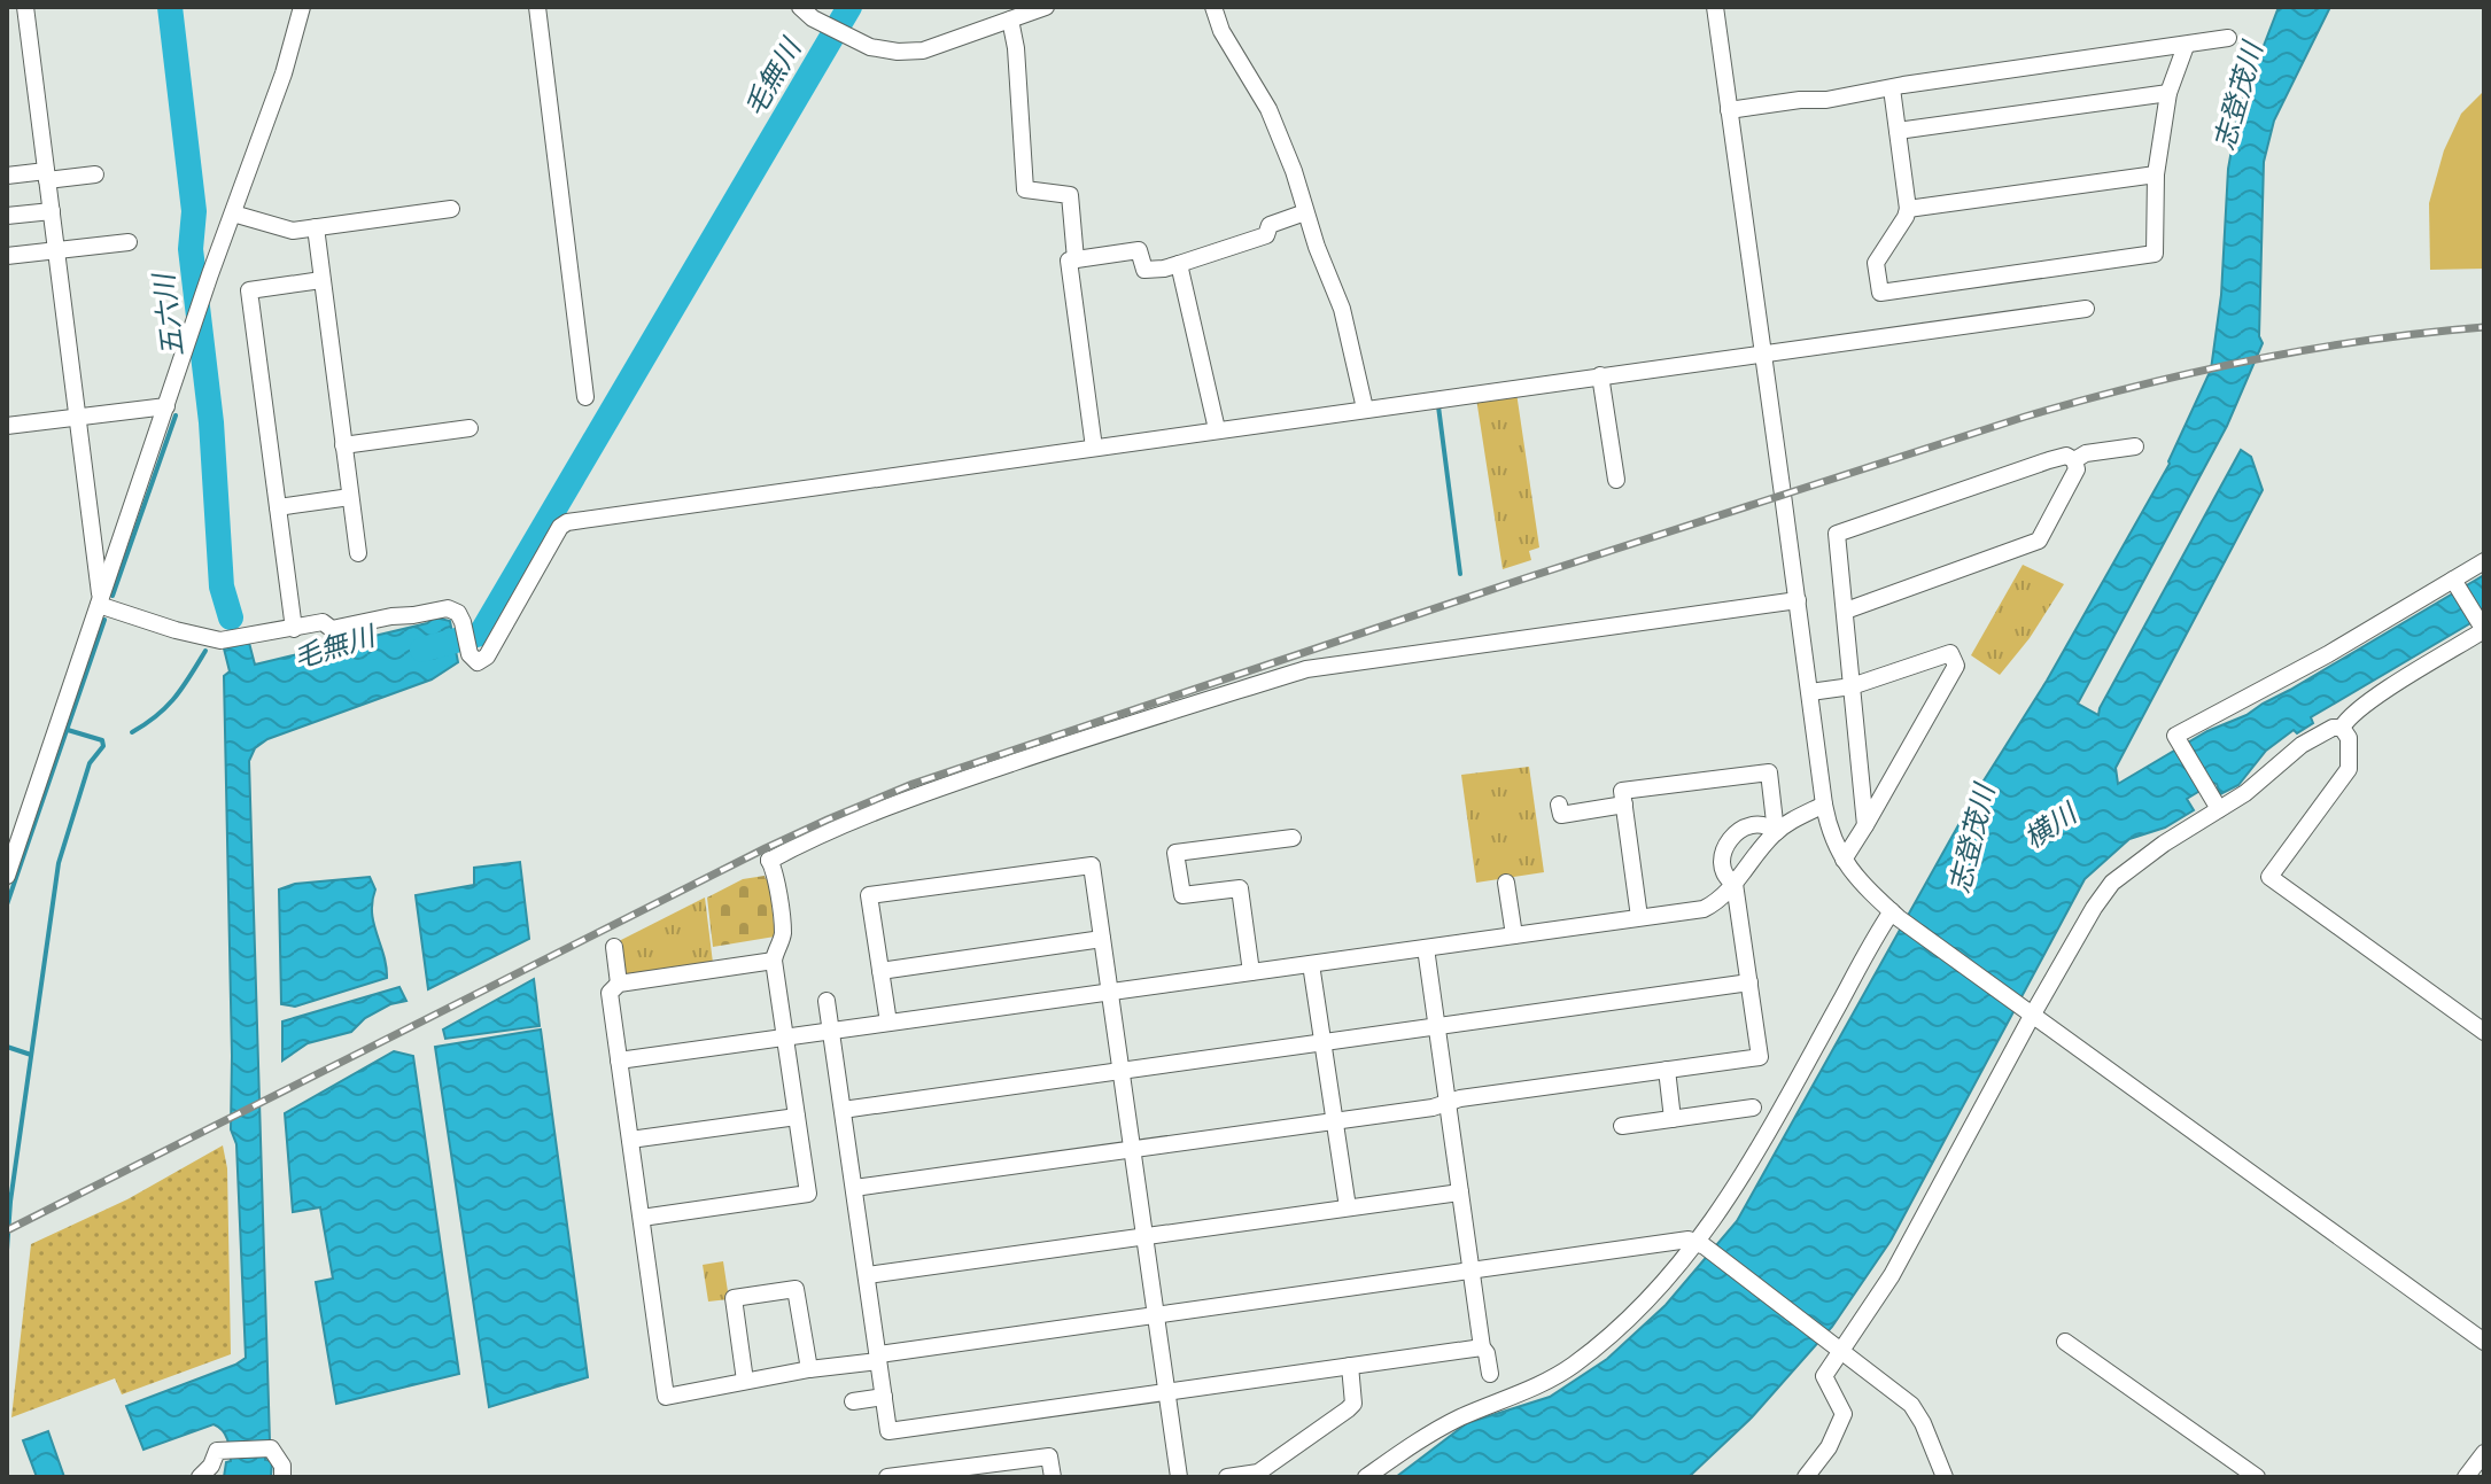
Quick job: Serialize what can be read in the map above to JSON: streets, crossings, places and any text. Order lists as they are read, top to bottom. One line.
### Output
{"water":["毛無川","志登茂川","五六川","横川"]}
